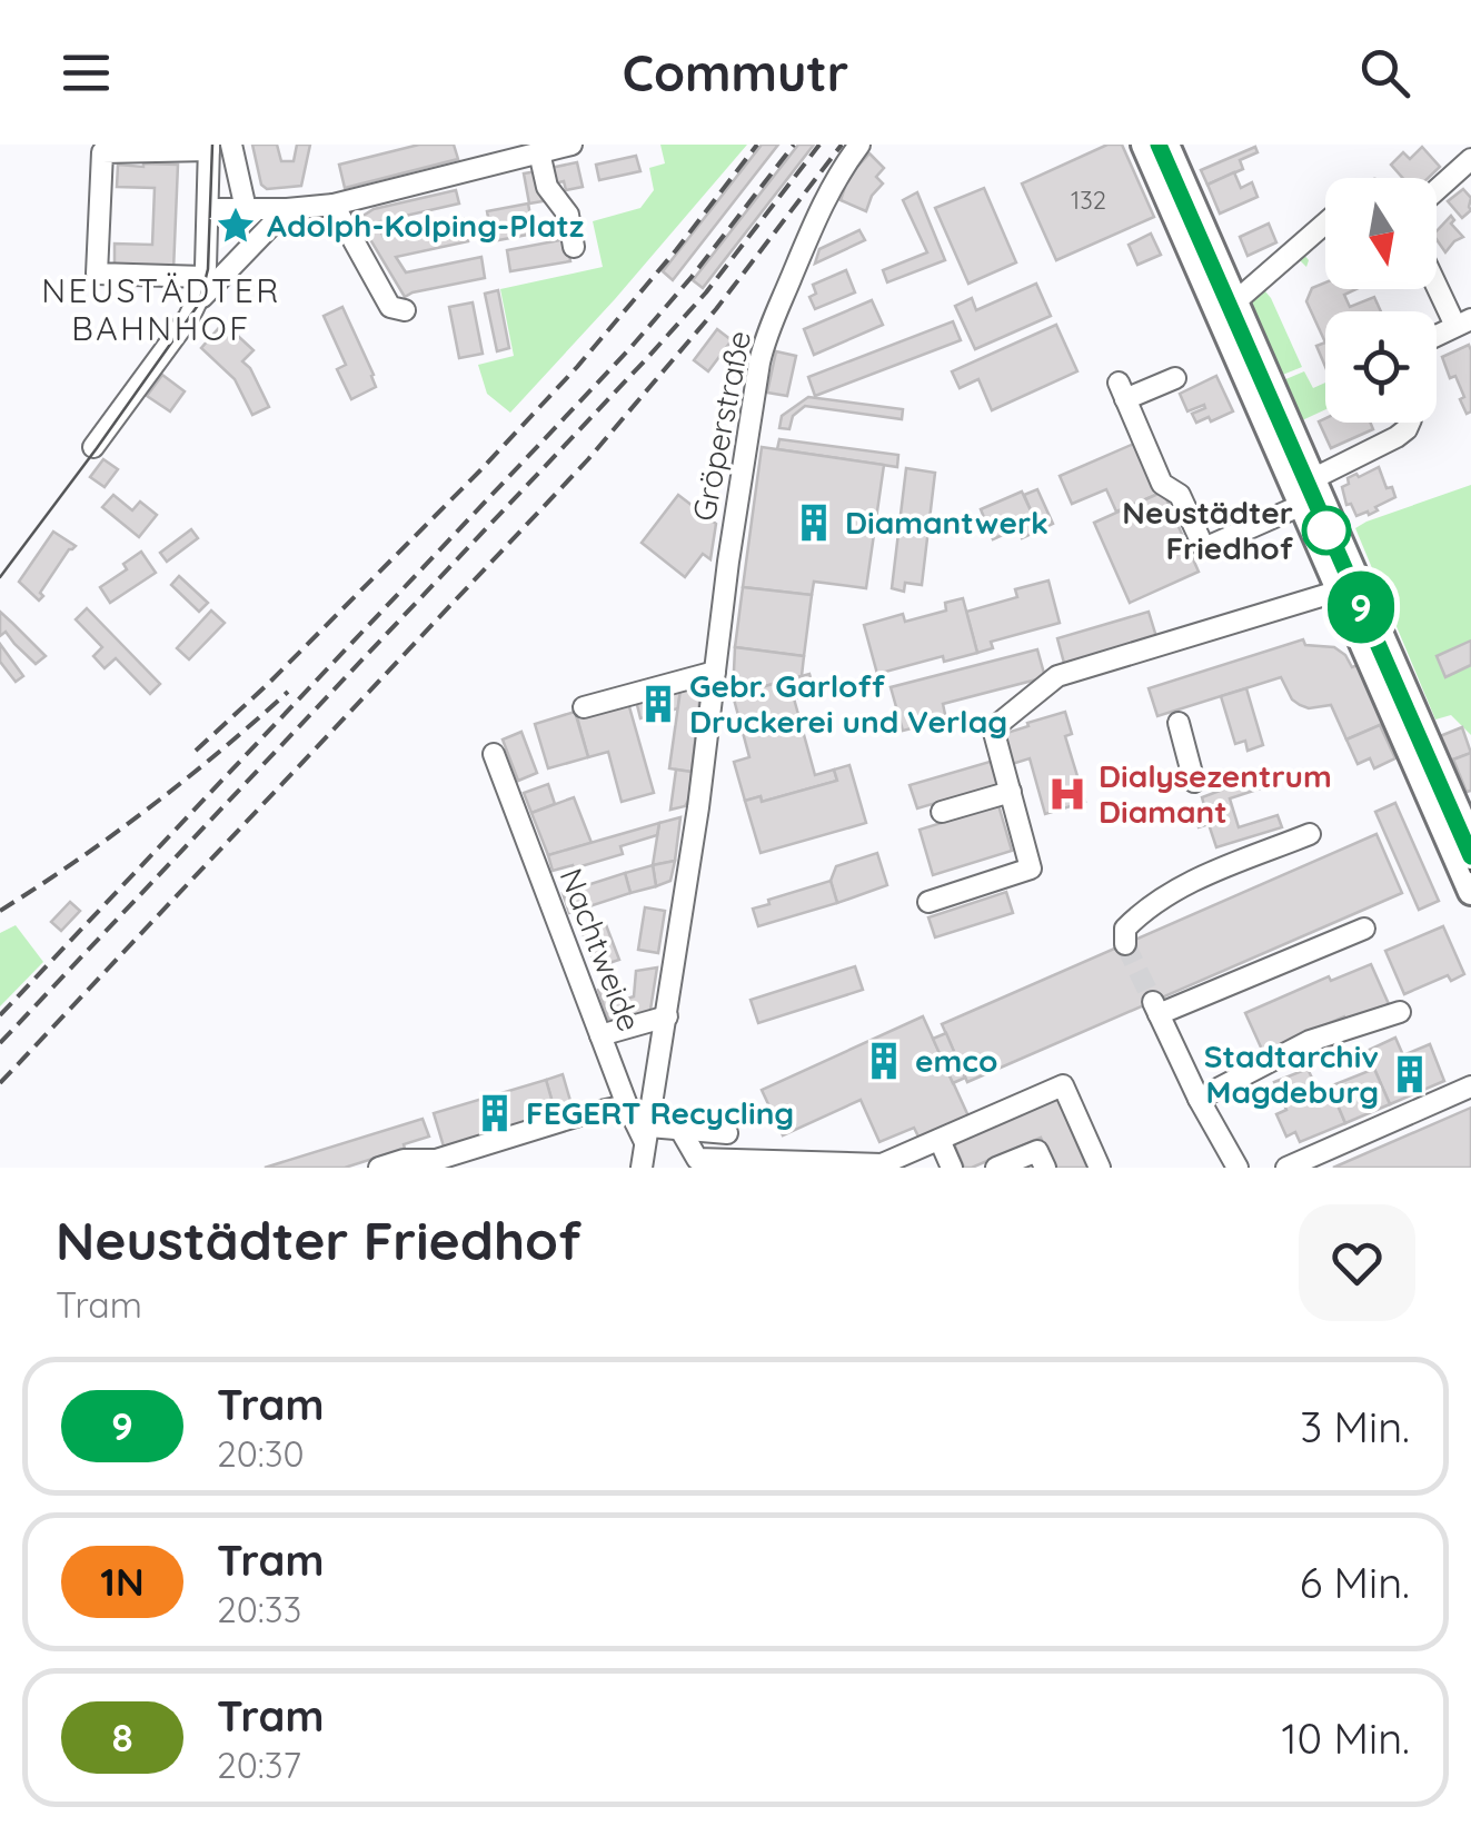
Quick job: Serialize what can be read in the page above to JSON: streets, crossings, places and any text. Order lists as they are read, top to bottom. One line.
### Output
{"streets":{"street":["Gröperstraße","Nachtweide"]},"crossings":[["Gröperstraße","Nachtweide"]],"districts":["NEUSTÄDTER BAHNHOF"],"places":{"place":["Adolph-Kolping-Platz"],"building":["Diamantwerk","Gebr. Garloff Druckerei und Verlag","emco","Stadtarchiv Magdeburg","FEGERT Recycling"],"other":["Neustädter Friedhof"],"hospital":["Dialysezentrum Diamant"]},"lines":["tram line 9"],"house_numbers":["132"],"north":"bottom","page":{"header":"Commutr","on_map":"9","heading":["Neustädter Friedhof","Tram"],"list":[{"mark":"9","name":"Tram","note":"20:30","value":"3 Min."},{"mark":"1N","name":"Tram","note":"20:33","value":"6 Min."},{"mark":"8","name":"Tram","note":"20:37","value":"10 Min."}]}}
